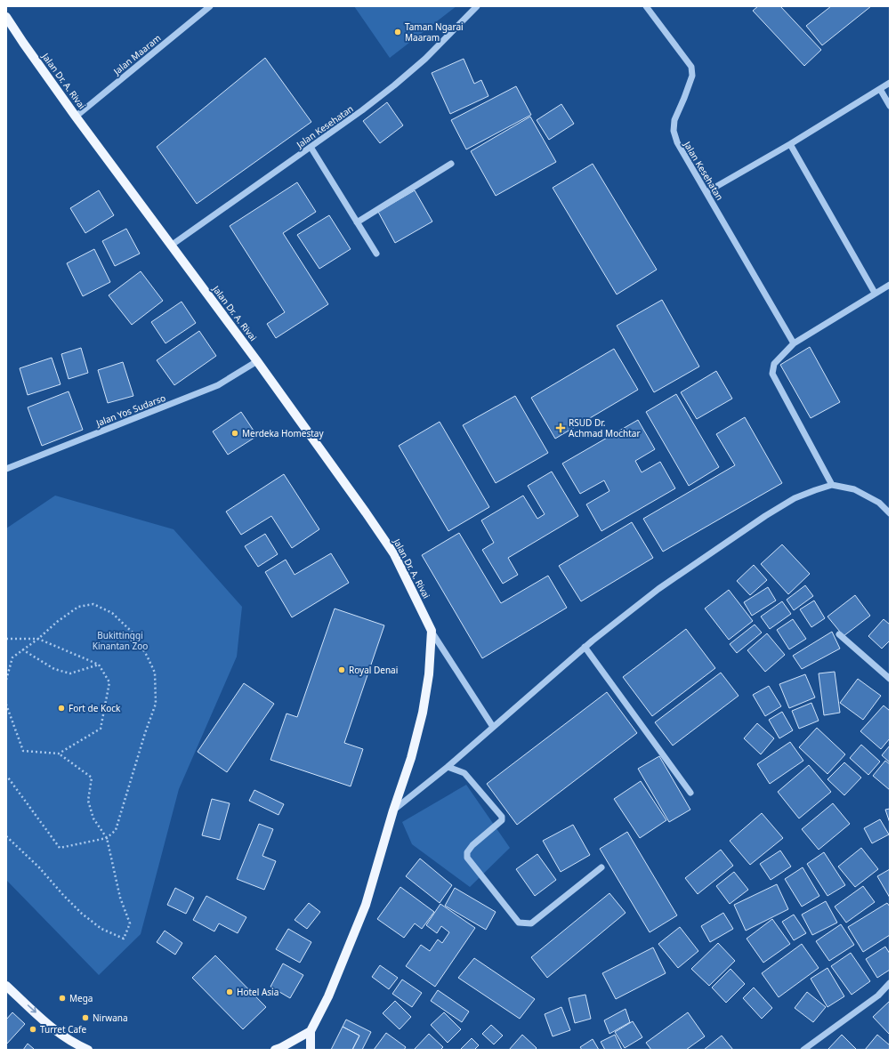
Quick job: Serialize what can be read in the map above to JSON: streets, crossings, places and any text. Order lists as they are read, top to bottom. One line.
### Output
{"streets":{"main road":["Jalan Dr. A. Rivai"],"street":["Jalan Maaram","Jalan Kesehatan","Jalan Yos Sudarso"]},"crossings":[["Jalan Maaram","Jalan Dr. A. Rivai"],["Jalan Dr. A. Rivai","Jalan Kesehatan"],["Jalan Dr. A. Rivai","Jalan Yos Sudarso"]],"parks":["Bukittinggi Kinantan Zoo"],"places":{"other":["Taman Ngarai Maaram","Merdeka Homestay","Royal Denai","Fort de Kock","Hotel Asia","Mega","Nirwana","Turret Cafe"],"health":["RSUD Dr. Achmad Mochtar"]}}
